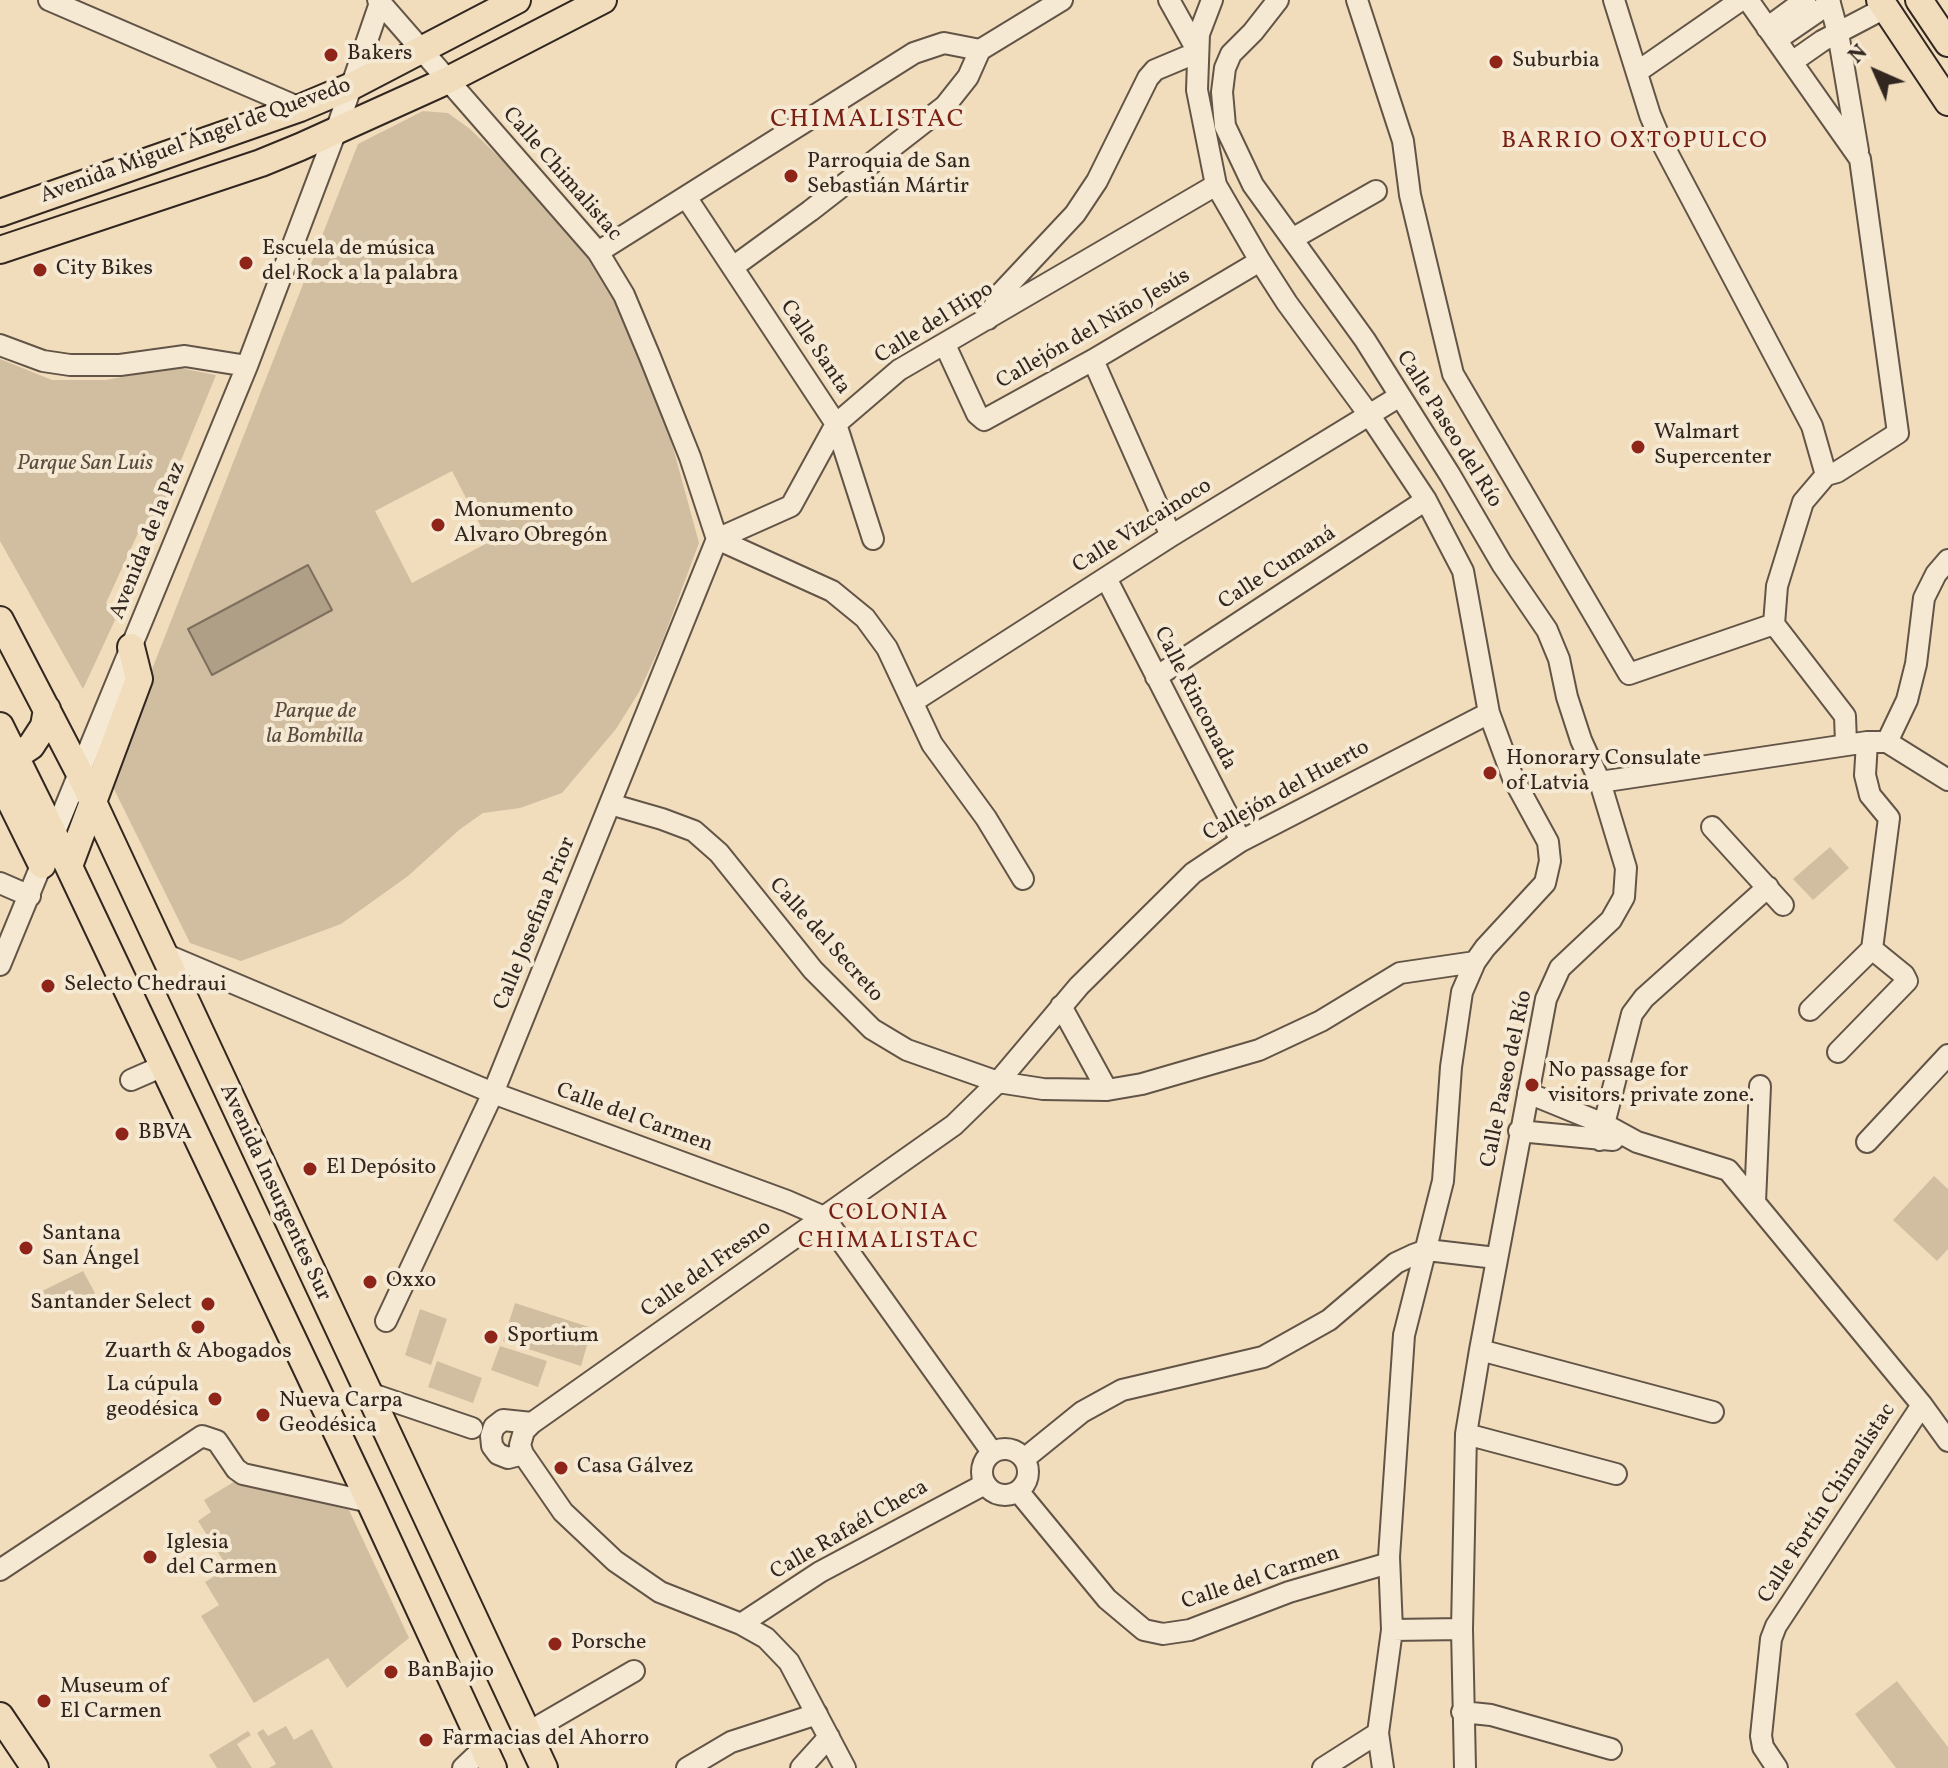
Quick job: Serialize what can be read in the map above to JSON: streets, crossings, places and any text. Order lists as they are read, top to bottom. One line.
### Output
{"streets":{"main road":["Avenida Miguel Ángel de Quevedo","Avenida Insurgentes Sur"],"street":["Calle Chimalistac","Calle del Hipo","Callejón del Niño Jesús","Calle Santa","Calle Paseo del Río","Calle Vizcainoco","Avenida de la Paz","Calle Cumaná","Calle Rinconada","Callejón del Huerto","Calle Josefina Prior","Calle del Secreto","Calle del Carmen","Calle del Fresno","Calle Fortín Chimalistac","Calle Rafaél Checa"]},"crossings":[["Avenida Miguel Ángel de Quevedo","Calle Chimalistac"],["Avenida Miguel Ángel de Quevedo","Avenida de la Paz"],["Calle Chimalistac","Calle del Hipo"],["Calle Chimalistac","Avenida de la Paz"],["Calle Chimalistac","Calle Josefina Prior"],["Calle del Hipo","Callejón del Niño Jesús"],["Calle del Hipo","Calle Santa"],["Calle del Hipo","Calle Paseo del Río"],["Calle del Hipo","Calle Josefina Prior"],["Callejón del Niño Jesús","Calle Paseo del Río"],["Calle Paseo del Río","Calle Vizcainoco"],["Calle Paseo del Río","Calle Cumaná"],["Calle Paseo del Río","Callejón del Huerto"],["Calle Paseo del Río","Calle del Secreto"],["Calle Paseo del Río","Calle del Carmen"],["Calle Paseo del Río","Calle Fortín Chimalistac"],["Calle Vizcainoco","Calle Rinconada"],["Avenida de la Paz","Avenida Insurgentes Sur"],["Calle Cumaná","Calle Rinconada"],["Calle Rinconada","Callejón del Huerto"],["Callejón del Huerto","Calle del Secreto"],["Callejón del Huerto","Calle del Fresno"],["Calle Josefina Prior","Calle del Secreto"],["Calle Josefina Prior","Calle del Carmen"],["Calle del Secreto","Calle del Fresno"],["Calle del Carmen","Avenida Insurgentes Sur"],["Calle del Carmen","Calle del Fresno"],["Calle del Carmen","Calle Rafaél Checa"],["Calle del Fresno","Calle Rafaél Checa"]],"districts":["CHIMALISTAC","BARRIO OXTOPULCO","COLONIA CHIMALISTAC"],"parks":["Parque San Luis","Parque de la Bombilla"],"places":["Bakers","Suburbia","Parroquia de San Sebastián Mártir","Escuela de música del Rock a la palabra","City Bikes","Walmart Supercenter","Monumento Alvaro Obregón","Honorary Consulate of Latvia","Selecto Chedraui","No passage for visitors. private zone.","BBVA","El Depósito","Santana San Ángel","Oxxo","Santander Select","Zuarth & Abogados","Sportium","La cúpula geodésica","Nueva Carpa Geodésica","Casa Gálvez","Iglesia del Carmen","Porsche","BanBajio","Museum of El Carmen","Farmacias del Ahorro"],"north":"top left"}
